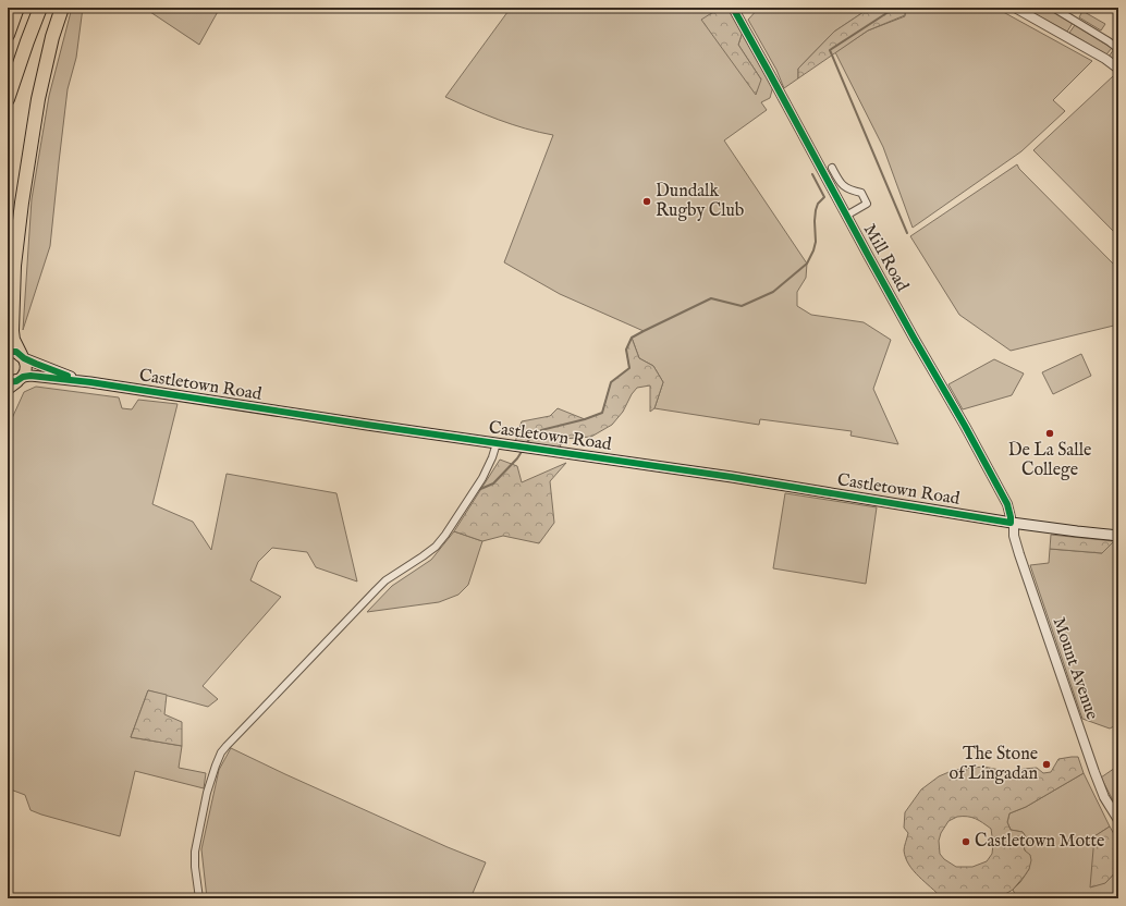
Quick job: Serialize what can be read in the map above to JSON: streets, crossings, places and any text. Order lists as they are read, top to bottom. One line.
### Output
{"streets":{"main road":["Castletown Road"],"street":["Mill Road","Mount Avenue"]},"crossings":[["Mill Road","Castletown Road"],["Mill Road","Mount Avenue"],["Castletown Road","Mount Avenue"]],"places":["Dundalk Rugby Club","De La Salle College","The Stone of Lingadan","Castletown Motte"]}
